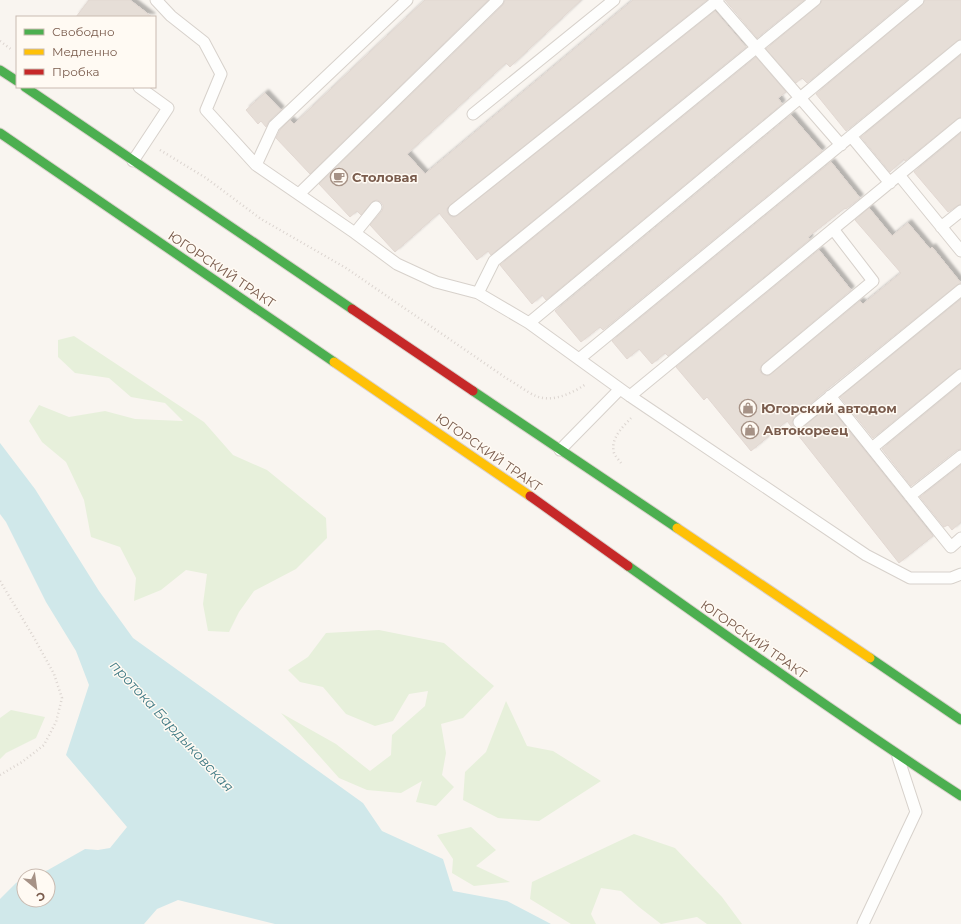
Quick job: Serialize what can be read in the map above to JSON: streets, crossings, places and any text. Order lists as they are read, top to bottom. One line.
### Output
{"streets":{"main road":["ЮГОРСКИЙ ТРАКТ"]},"water":["протока Бардыковская"],"places":{"cafe":["Столовая"],"shop":["Югорский автодом","Автокореец"]},"legend":["Свободно","Медленно","Пробка"],"north":"bottom right"}
